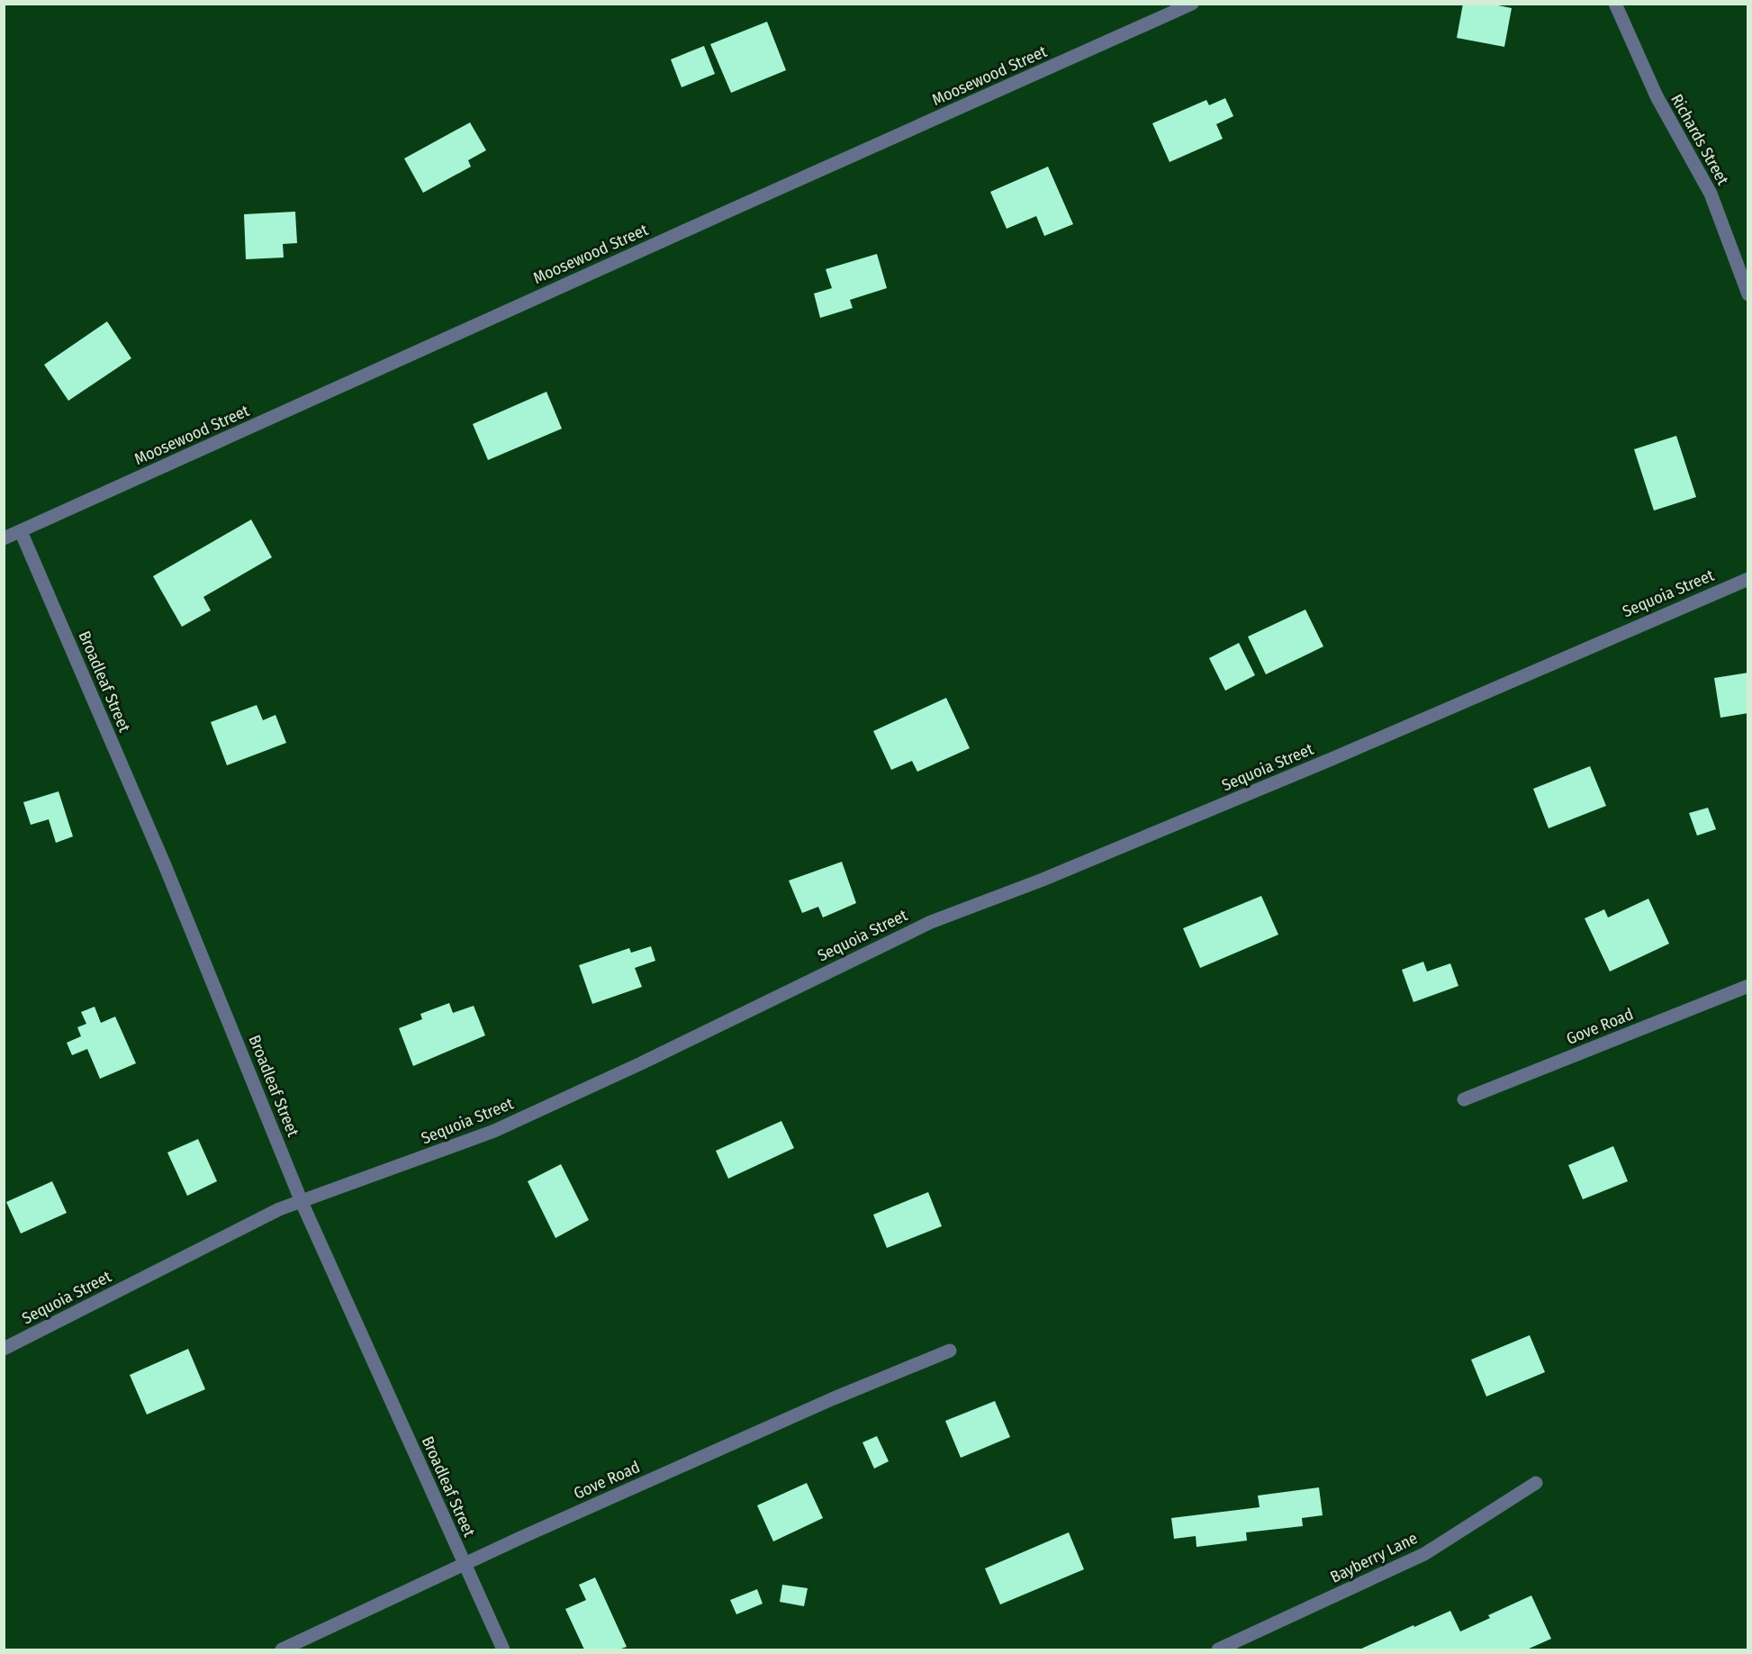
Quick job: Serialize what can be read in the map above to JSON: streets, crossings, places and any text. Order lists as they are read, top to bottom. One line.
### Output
{"streets":{"street":["Moosewood Street","Richards Street","Sequoia Street","Broadleaf Street","Gove Road","Bayberry Lane"]},"crossings":[["Moosewood Street","Broadleaf Street"],["Sequoia Street","Broadleaf Street"],["Broadleaf Street","Gove Road"]]}
